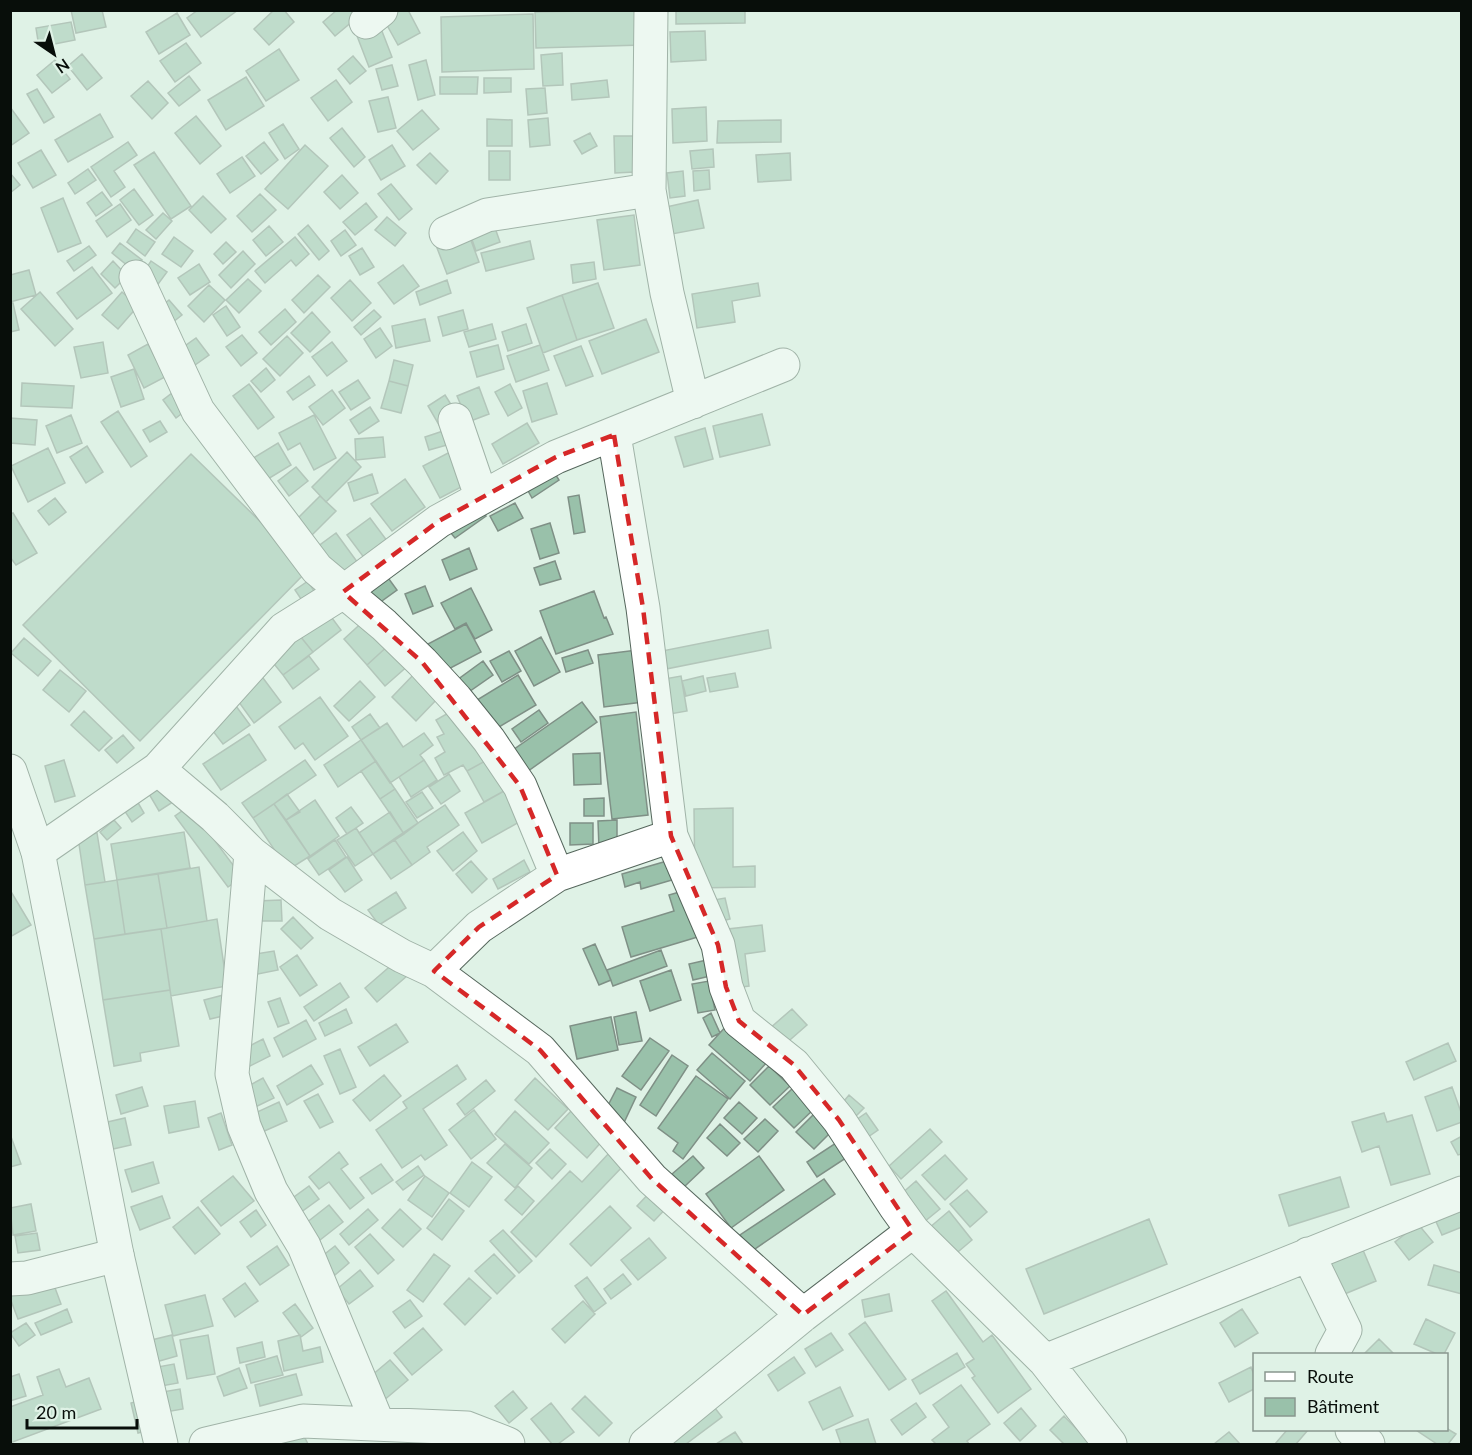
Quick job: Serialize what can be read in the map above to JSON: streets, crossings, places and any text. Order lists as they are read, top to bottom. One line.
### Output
{"legend":["Route","Bâtiment"],"scale_bar":"20 m","north":"bottom right"}
